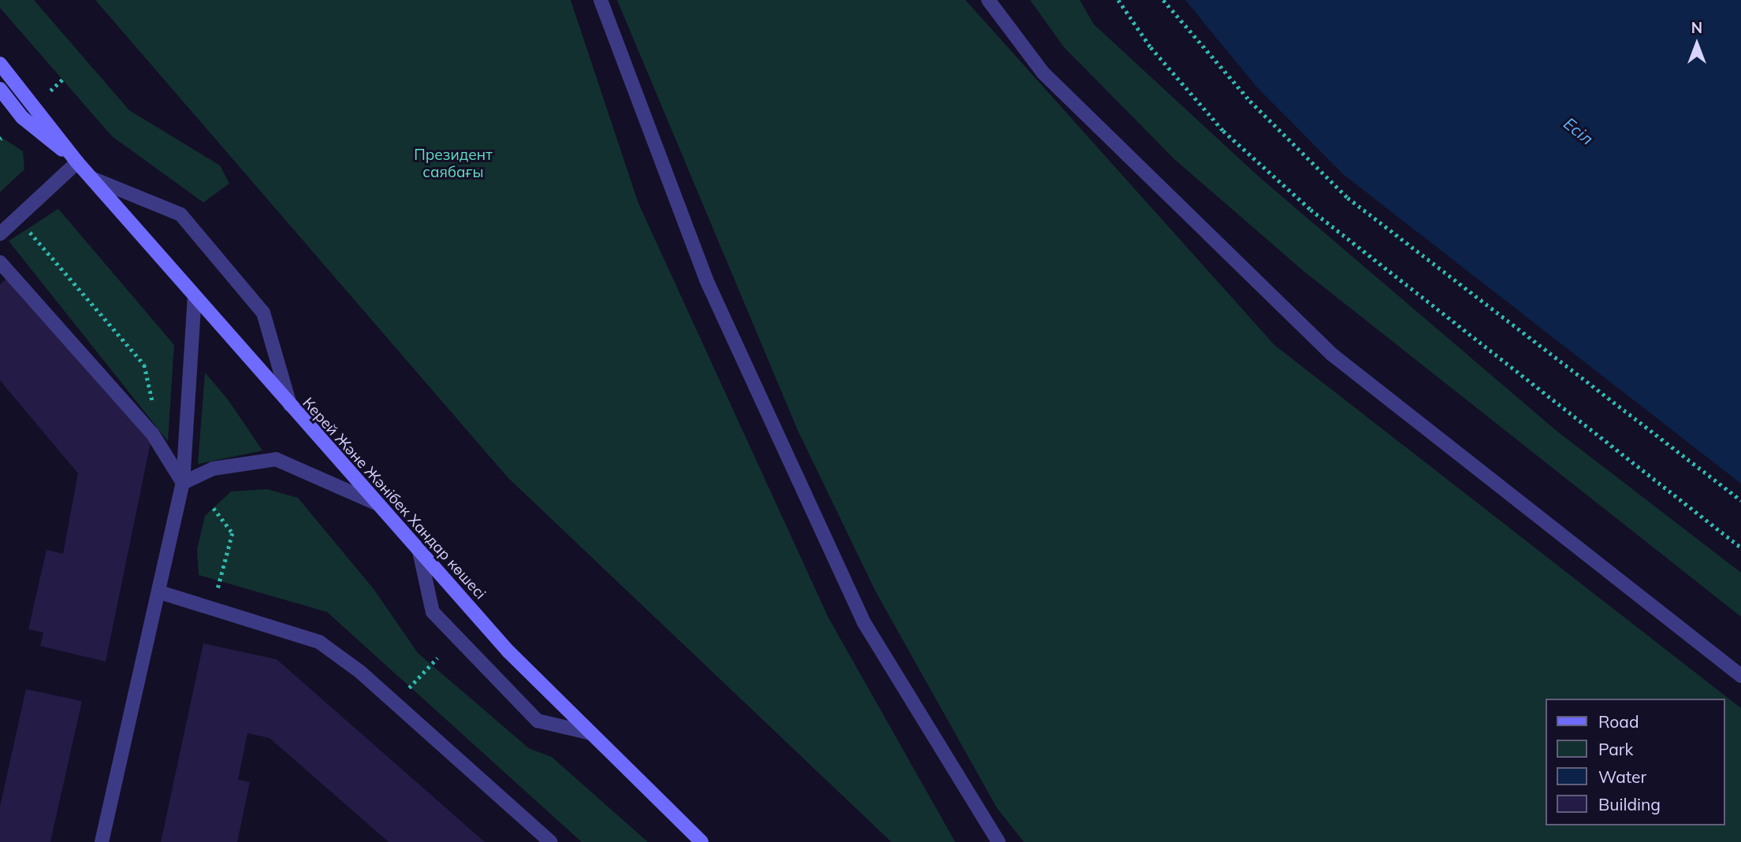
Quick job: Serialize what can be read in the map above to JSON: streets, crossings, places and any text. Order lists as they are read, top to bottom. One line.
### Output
{"streets":{"main road":["Керей Және Жәнібек Хандар көшесі"]},"water":["Есіл"],"parks":["Президент саябағы"],"legend":["Road","Park","Water","Building"],"north":"top"}
